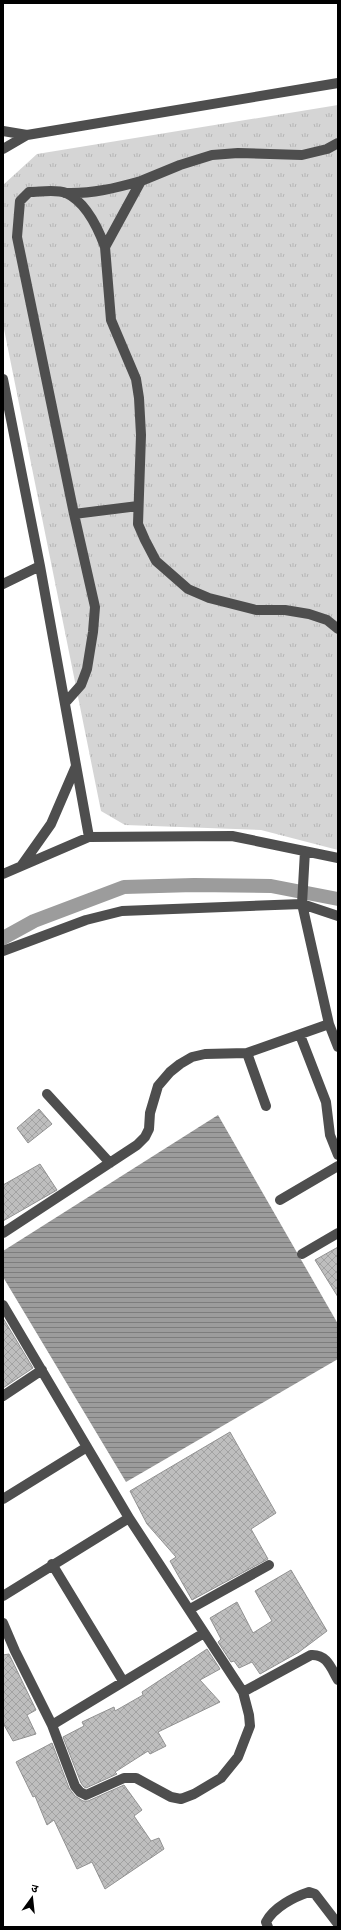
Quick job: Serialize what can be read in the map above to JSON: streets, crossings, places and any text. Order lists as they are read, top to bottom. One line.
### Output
{"north":"top"}
